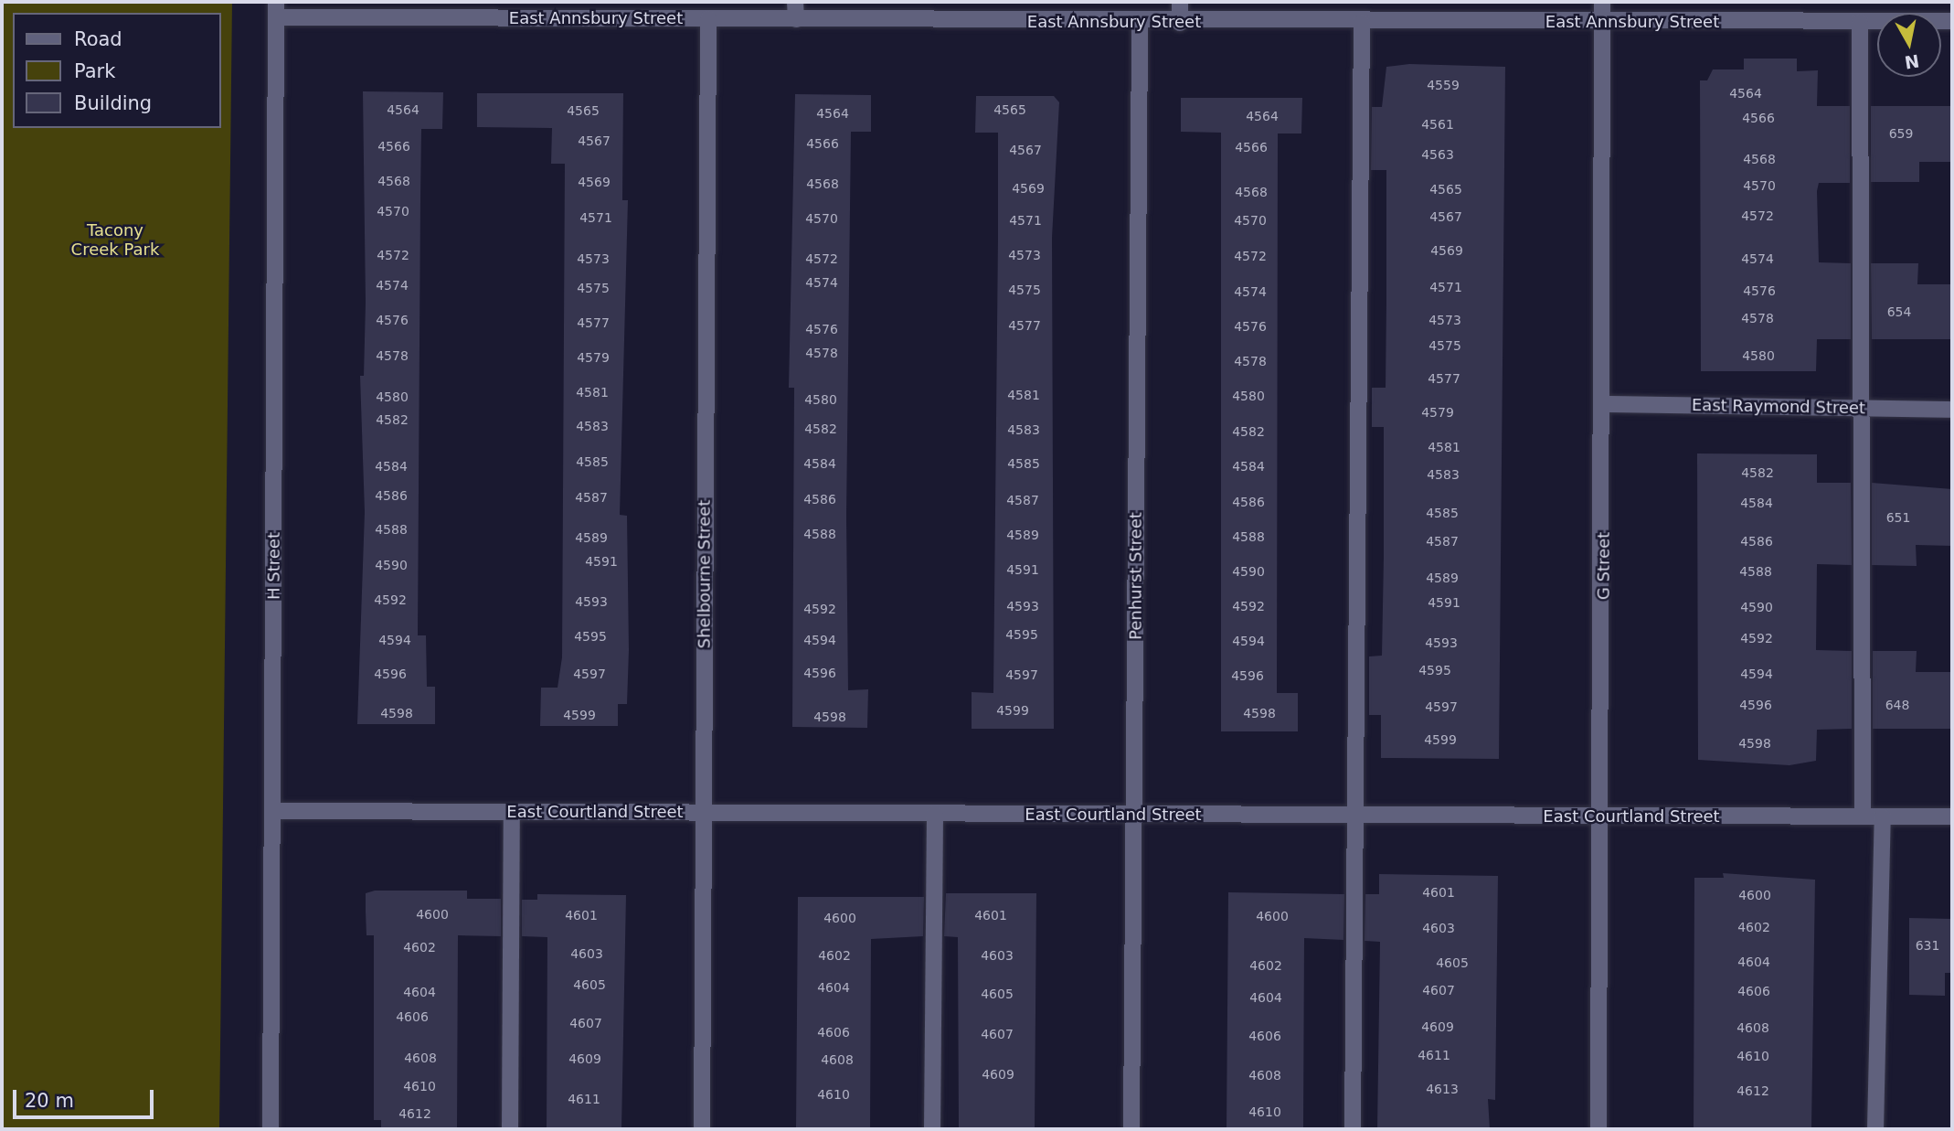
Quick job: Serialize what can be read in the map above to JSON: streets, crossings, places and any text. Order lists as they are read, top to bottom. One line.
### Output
{"streets":{"street":["East Annsbury Street","East Raymond Street","H Street","G Street","Shelbourne Street","Penhurst Street","East Courtland Street"]},"crossings":[["East Annsbury Street","H Street"],["East Annsbury Street","G Street"],["East Annsbury Street","Shelbourne Street"],["East Annsbury Street","Penhurst Street"],["East Raymond Street","G Street"],["H Street","East Courtland Street"],["G Street","East Courtland Street"],["Shelbourne Street","East Courtland Street"],["Penhurst Street","East Courtland Street"]],"parks":["Tacony Creek Park"],"house_numbers":["4559","4564","4564","4565","4565","4564","4564","4566","4561","659","4567","4566","4566","4566","4567","4563","4568","4568","4569","4568","4570","4569","4565","4568","4570","4572","4567","4571","4570","4571","4570","4569","4572","4573","4572","4573","4572","4574","4574","4574","4571","4575","4575","4576","4574","654","4578","4576","4573","4577","4577","4576","4576","4575","4578","4578","4580","4579","4578","4577","4581","4581","4580","4580","4580","4579","4582","4583","4582","4583","4582","4581","4585","4584","4585","4584","4584","4582","4583","4586","4587","4586","4587","4586","4584","4585","651","4588","4588","4589","4588","4589","4587","4586","4591","4590","4591","4590","4588","4589","4592","4593","4591","4593","4592","4590","4592","4595","4595","4592","4594","4594","4594","4593","4595","4596","4596","4597","4594","4597","4596","4596","648","4597","4599","4598","4598","4599","4598","4599","4598","4601","4600","4600","4601","4601","4600","4600","4602","4603","631","4602","4603","4602","4603","4604","4605","4602","4605","4604","4607","4606","4604","4605","4604","4606","4607","4609","4608","4606","4607","4606","4611","4610","4608","4609","4608","4609","4608","4610","4613","4612","4610","4611","4610","4612"],"legend":["Road","Park","Building"],"scale_bar":"20 m","north":"bottom"}
